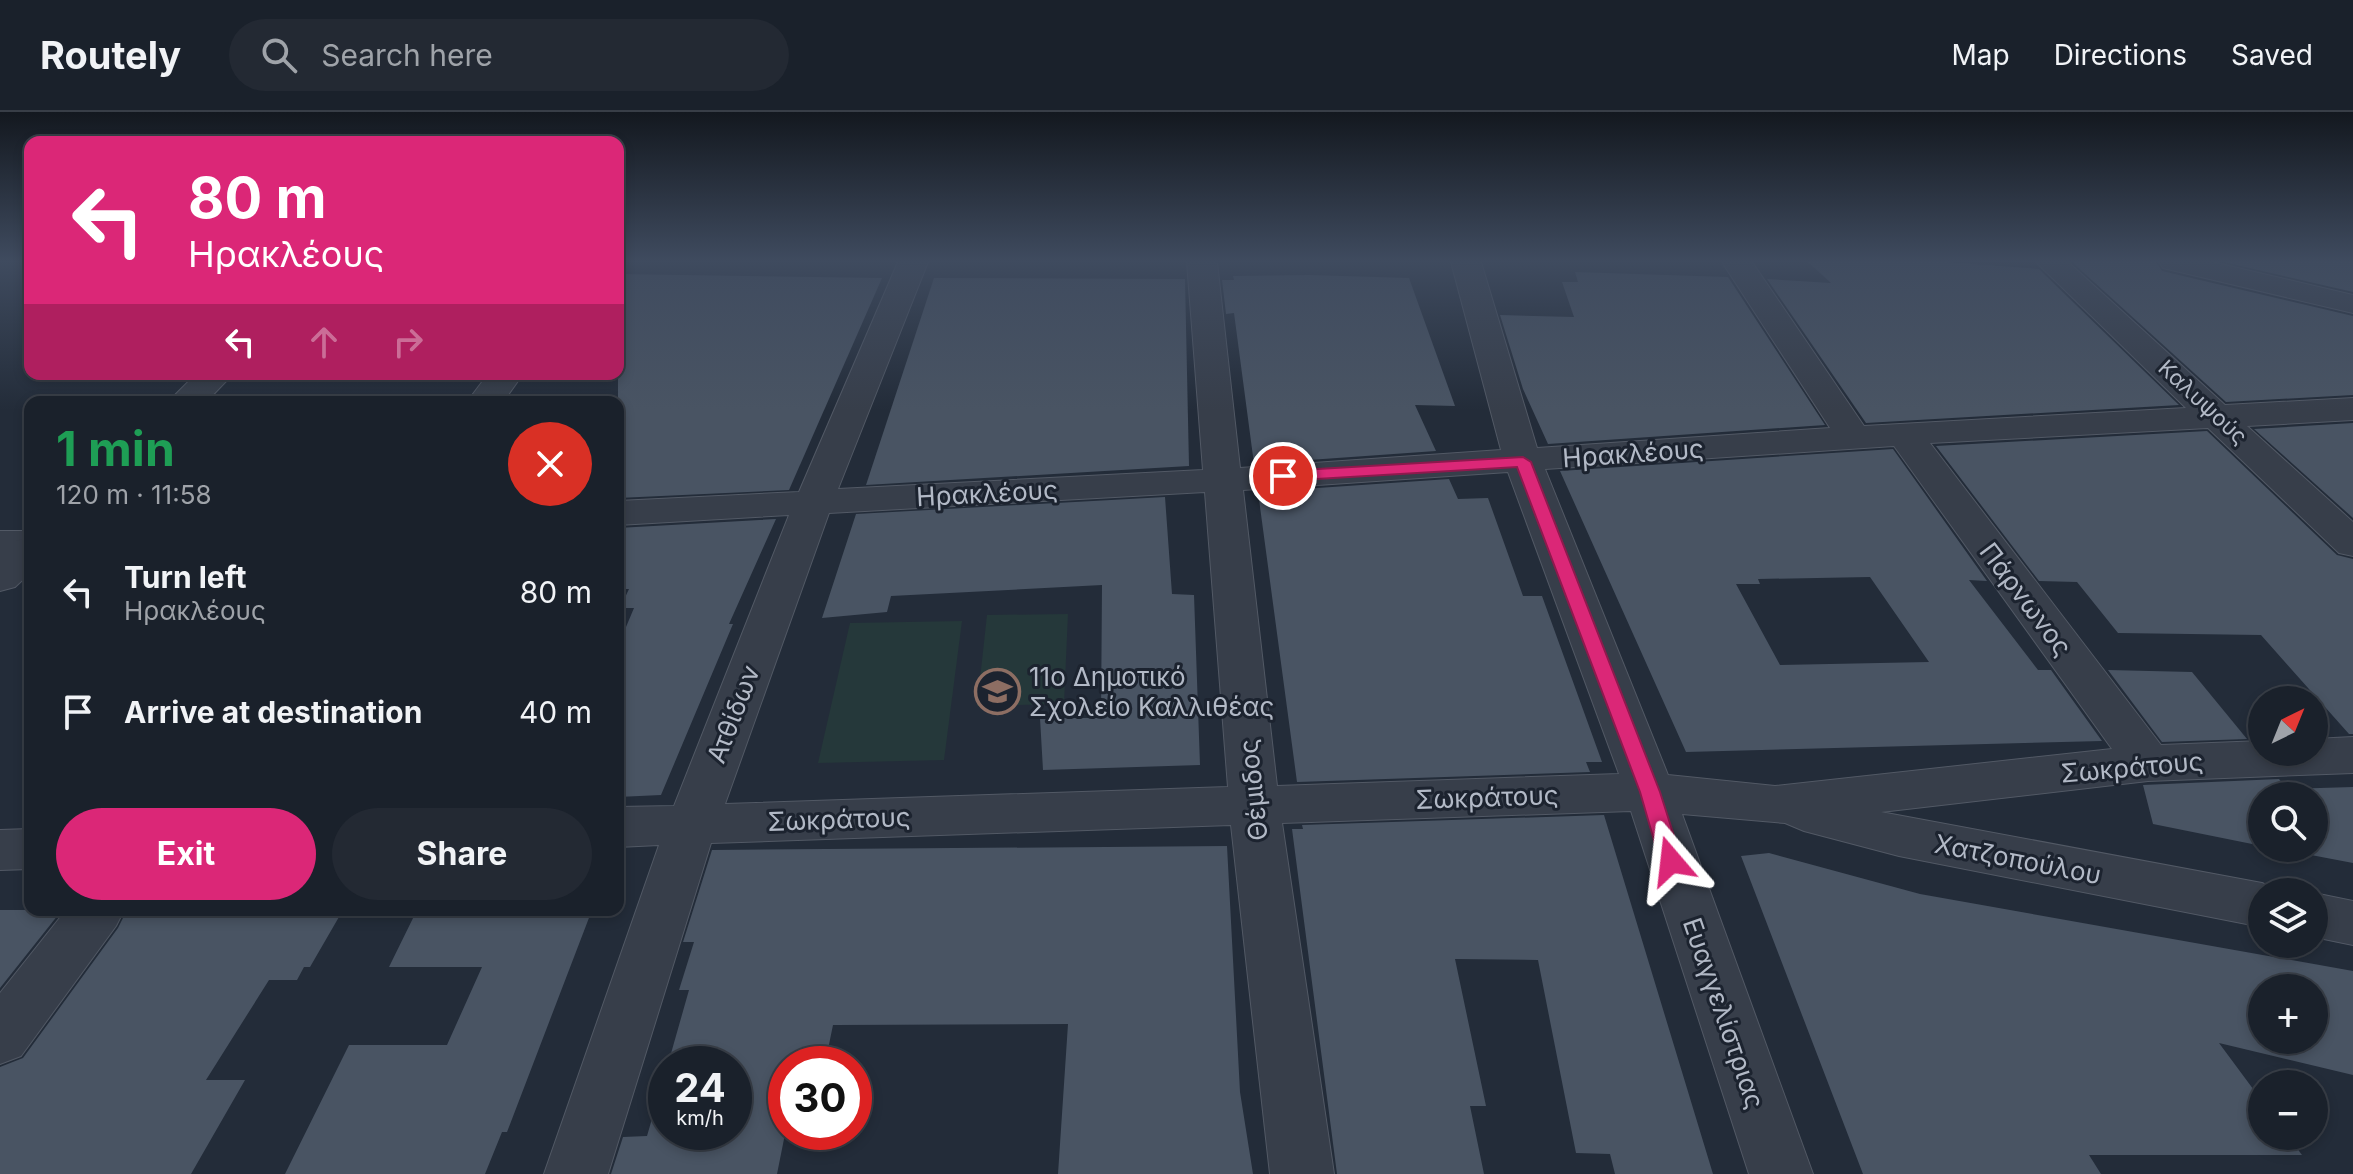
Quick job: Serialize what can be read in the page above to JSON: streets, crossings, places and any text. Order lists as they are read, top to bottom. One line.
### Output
{"streets":{"street":["Καλυψούς","Ηρακλέους","Πάρνωνος","Ατθίδων","Σωκράτους","Θέμιδος","Χατζοπούλου","Ευαγγελίστριας"]},"crossings":[["Καλυψούς","Ηρακλέους"],["Ηρακλέους","Πάρνωνος"],["Ηρακλέους","Ατθίδων"],["Ηρακλέους","Θέμιδος"],["Ηρακλέους","Ευαγγελίστριας"],["Πάρνωνος","Σωκράτους"],["Ατθίδων","Σωκράτους"],["Σωκράτους","Θέμιδος"],["Σωκράτους","Χατζοπούλου"],["Σωκράτους","Ευαγγελίστριας"]],"places":{"school or university":["11ο Δημοτικό Σχολείο Καλλιθέας"]},"north":"top right","page":{"header":"Routely","search":"Search here","nav":["Map","Directions","Saved"],"turn":["80 m","Ηρακλέους"],"heading":["1 min","120 m · 11:58"],"list":[{"name":"Turn left","note":"Ηρακλέους","value":"80 m"},{"name":"Arrive at destination","value":"40 m"}],"map_buttons":["+","−"],"buttons":["Exit","Share"],"speed":"24 km/h","limit":"30"}}
